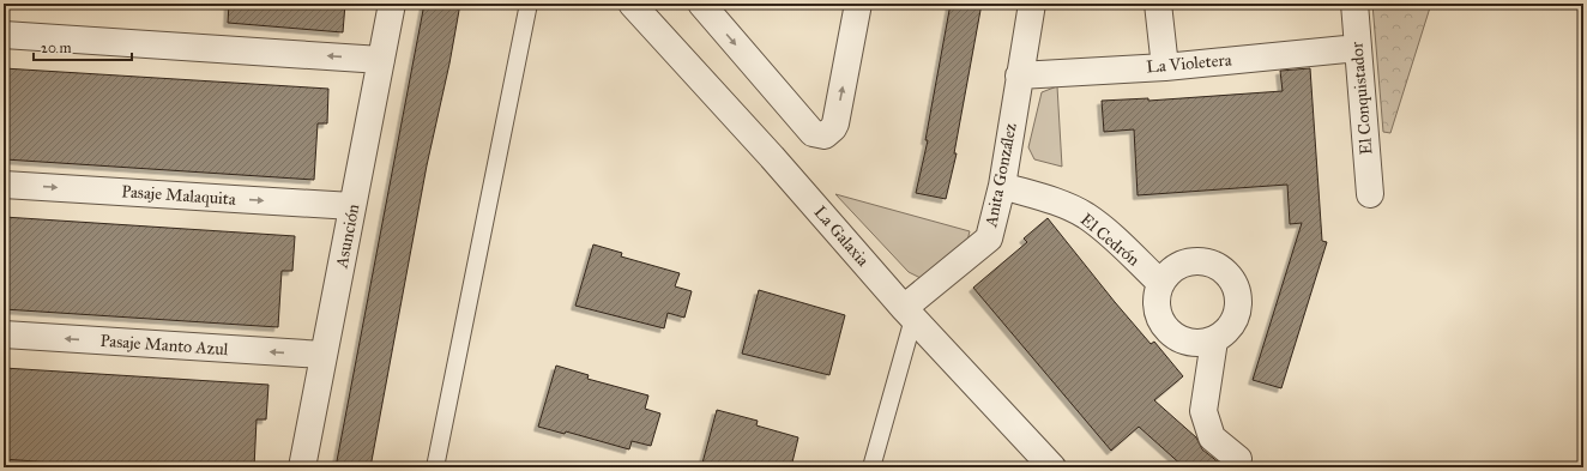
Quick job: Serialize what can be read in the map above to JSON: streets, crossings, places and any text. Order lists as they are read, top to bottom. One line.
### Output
{"streets":{"street":["La Violetera","El Conquistador","Anita González","Pasaje Malaquita","Asunción","La Galaxia","El Cedrón","Pasaje Manto Azul"]},"crossings":[["La Violetera","El Conquistador"],["La Violetera","Anita González"],["Anita González","La Galaxia"],["Anita González","El Cedrón"],["Pasaje Malaquita","Asunción"],["Asunción","Pasaje Manto Azul"]],"one_way":["Pasaje Manto Azul"],"scale_bar":"20 m"}
